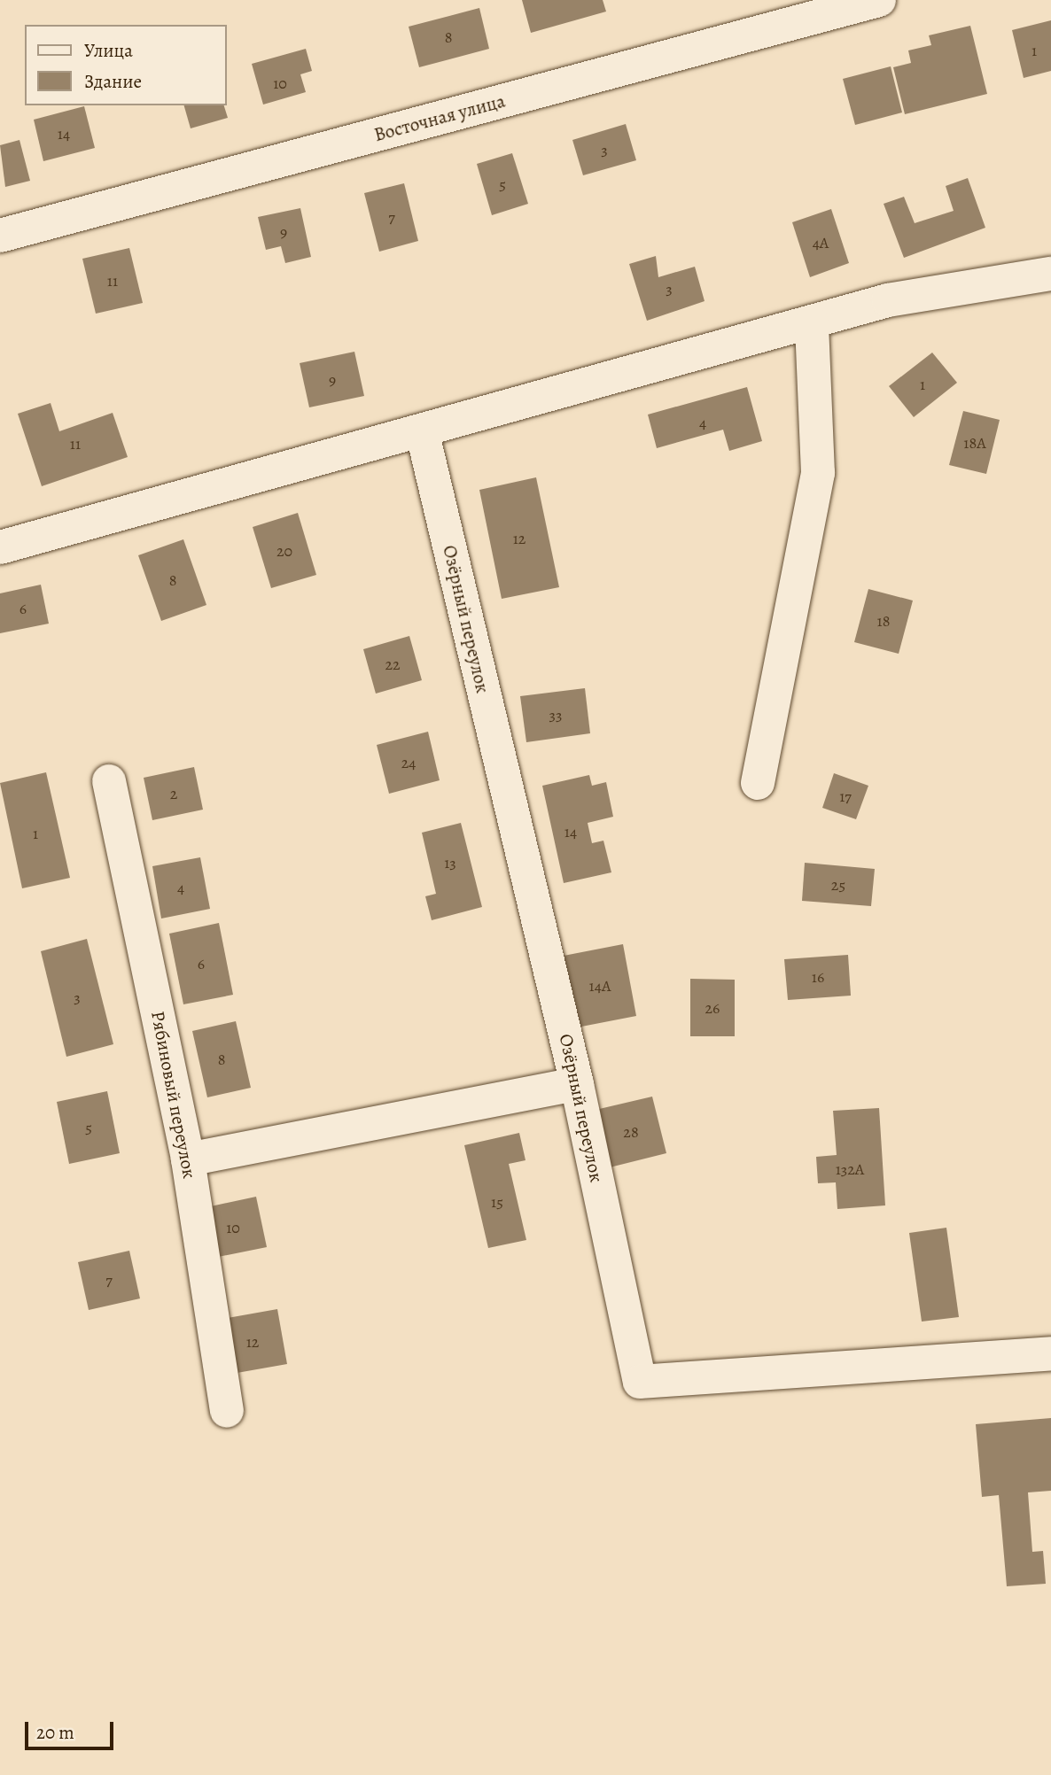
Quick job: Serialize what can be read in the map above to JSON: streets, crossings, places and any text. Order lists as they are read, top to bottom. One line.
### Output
{"streets":{"street":["Восточная улица","Озёрный переулок","Рябиновый переулок"]},"house_numbers":["8","1","10","14","3","5","7","9","4А","11","3","9","1","4","18А","11","12","20","8","6","18","22","33","24","2","17","14","1","13","25","4","6","16","14А","3","26","8","5","28","132А","15","10","7","12"],"legend":["Улица","Здание"],"scale_bar":"20 m"}
